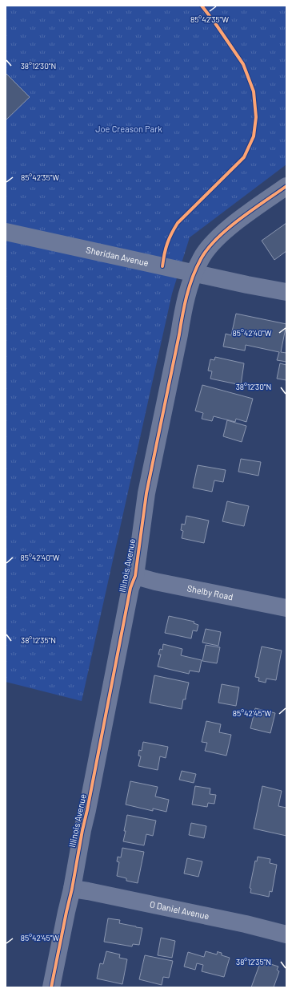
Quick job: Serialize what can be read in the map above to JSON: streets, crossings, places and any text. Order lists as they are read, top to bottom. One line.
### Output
{"streets":{"street":["Sheridan Avenue","Illinois Avenue","Shelby Road","O Daniel Avenue"]},"crossings":[["Sheridan Avenue","Illinois Avenue"],["Illinois Avenue","Shelby Road"],["Illinois Avenue","O Daniel Avenue"]],"parks":["Joe Creason Park"],"coordinates":["85°42'35\"W","38°12'30\"N","85°42'40\"W","38°12'35\"N","85°42'45\"W"]}
